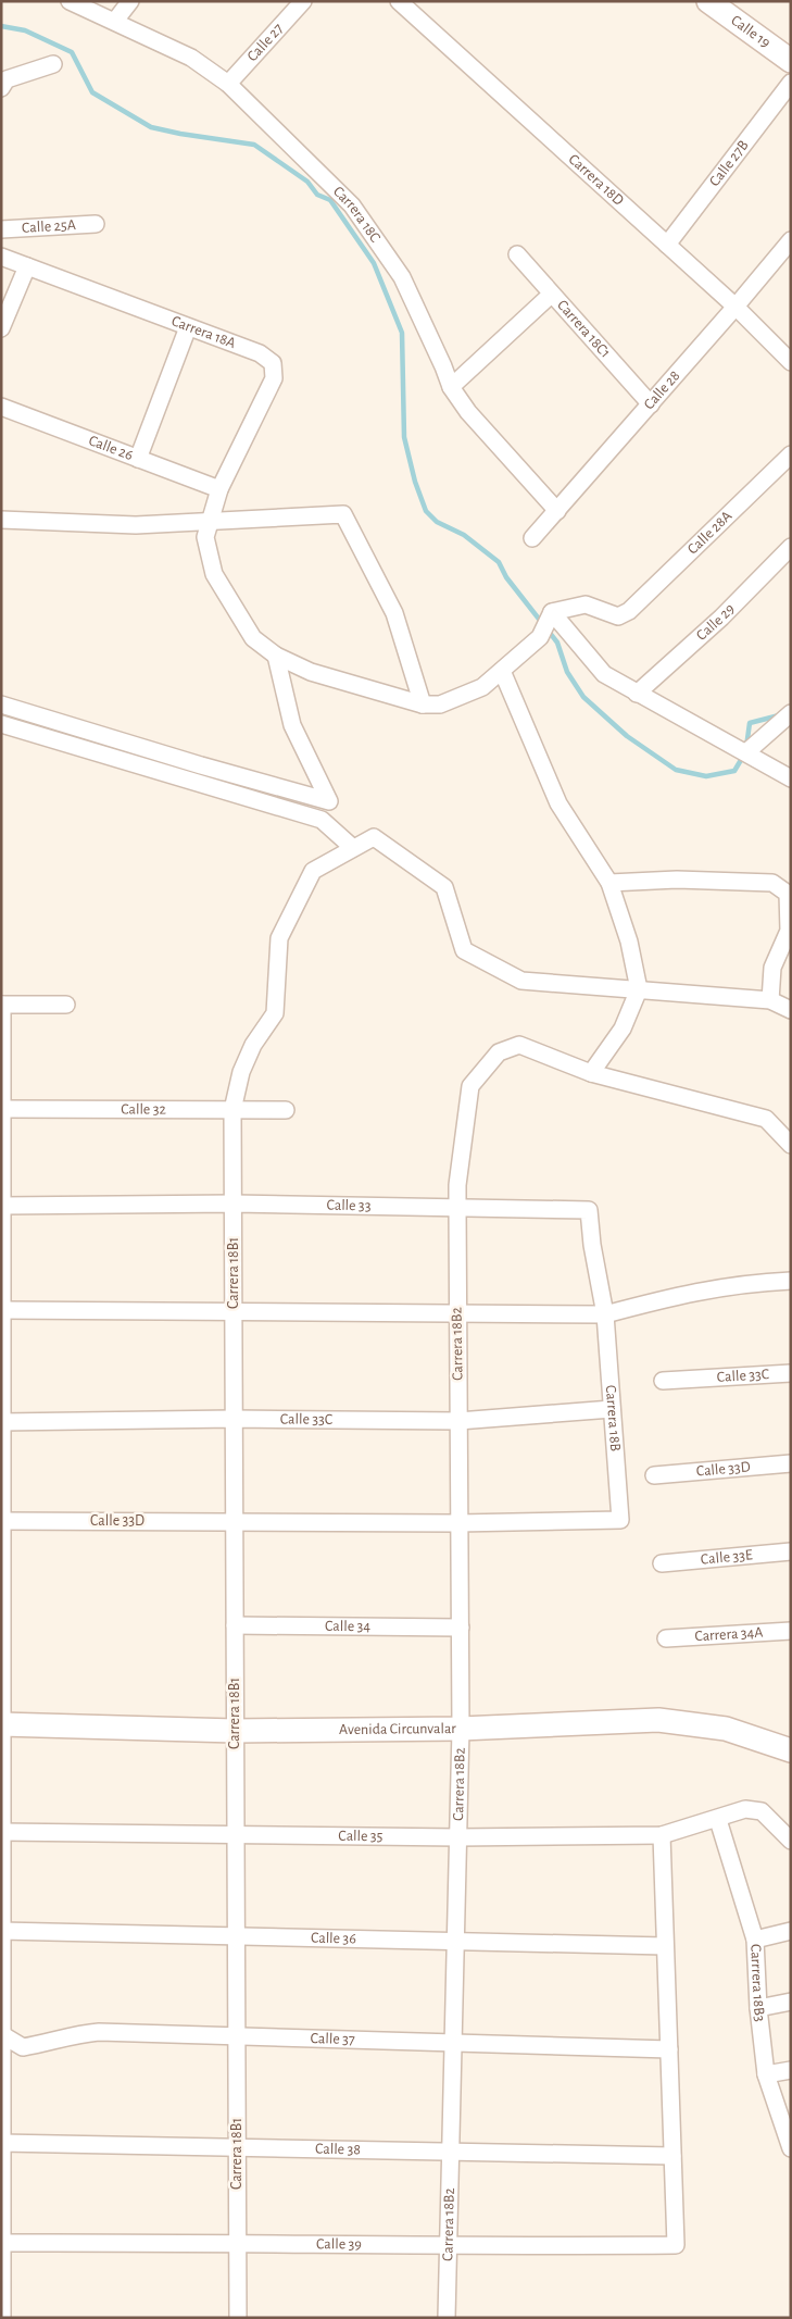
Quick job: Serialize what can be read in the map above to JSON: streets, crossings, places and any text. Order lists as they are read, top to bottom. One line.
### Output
{"streets":{"main road":["Calle 19","Avenida Circunvalar"],"street":["Calle 27","Calle 27B","Carrera 18D","Carrera 18C","Calle 25A","Carrera 18C1","Carrera 18A","Calle 28","Calle 26","Calle 28A","Calle 29","Calle 32","Calle 33","Carrera 18B1","Carrera 18B2","Calle 33C","Carrera 18B","Calle 33D","Calle 33E","Calle 34","Carrera 34A","Calle 35","Calle 36","Carrrera 18B3","Calle 37","Calle 38","Calle 39"]},"crossings":[["Calle 27","Carrera 18C"],["Calle 27B","Carrera 18D"],["Carrera 18D","Calle 28"],["Carrera 18C","Calle 28"],["Carrera 18C1","Calle 28"],["Carrera 18A","Calle 26"],["Calle 32","Carrera 18B1"],["Calle 33","Carrera 18B1"],["Calle 33","Carrera 18B2"],["Calle 33","Carrera 18B"],["Carrera 18B1","Calle 33C"],["Carrera 18B1","Calle 33D"],["Carrera 18B1","Calle 34"],["Carrera 18B1","Avenida Circunvalar"],["Carrera 18B1","Calle 35"],["Carrera 18B1","Calle 36"],["Carrera 18B1","Calle 37"],["Carrera 18B1","Calle 38"],["Carrera 18B1","Calle 39"],["Carrera 18B2","Calle 33C"],["Carrera 18B2","Carrera 18B"],["Carrera 18B2","Calle 34"],["Carrera 18B2","Avenida Circunvalar"],["Carrera 18B2","Calle 35"],["Carrera 18B2","Calle 36"],["Carrera 18B2","Calle 37"],["Carrera 18B2","Calle 38"],["Carrera 18B2","Calle 39"],["Calle 33C","Carrera 18B"],["Calle 35","Carrrera 18B3"],["Calle 38","Calle 39"]]}
